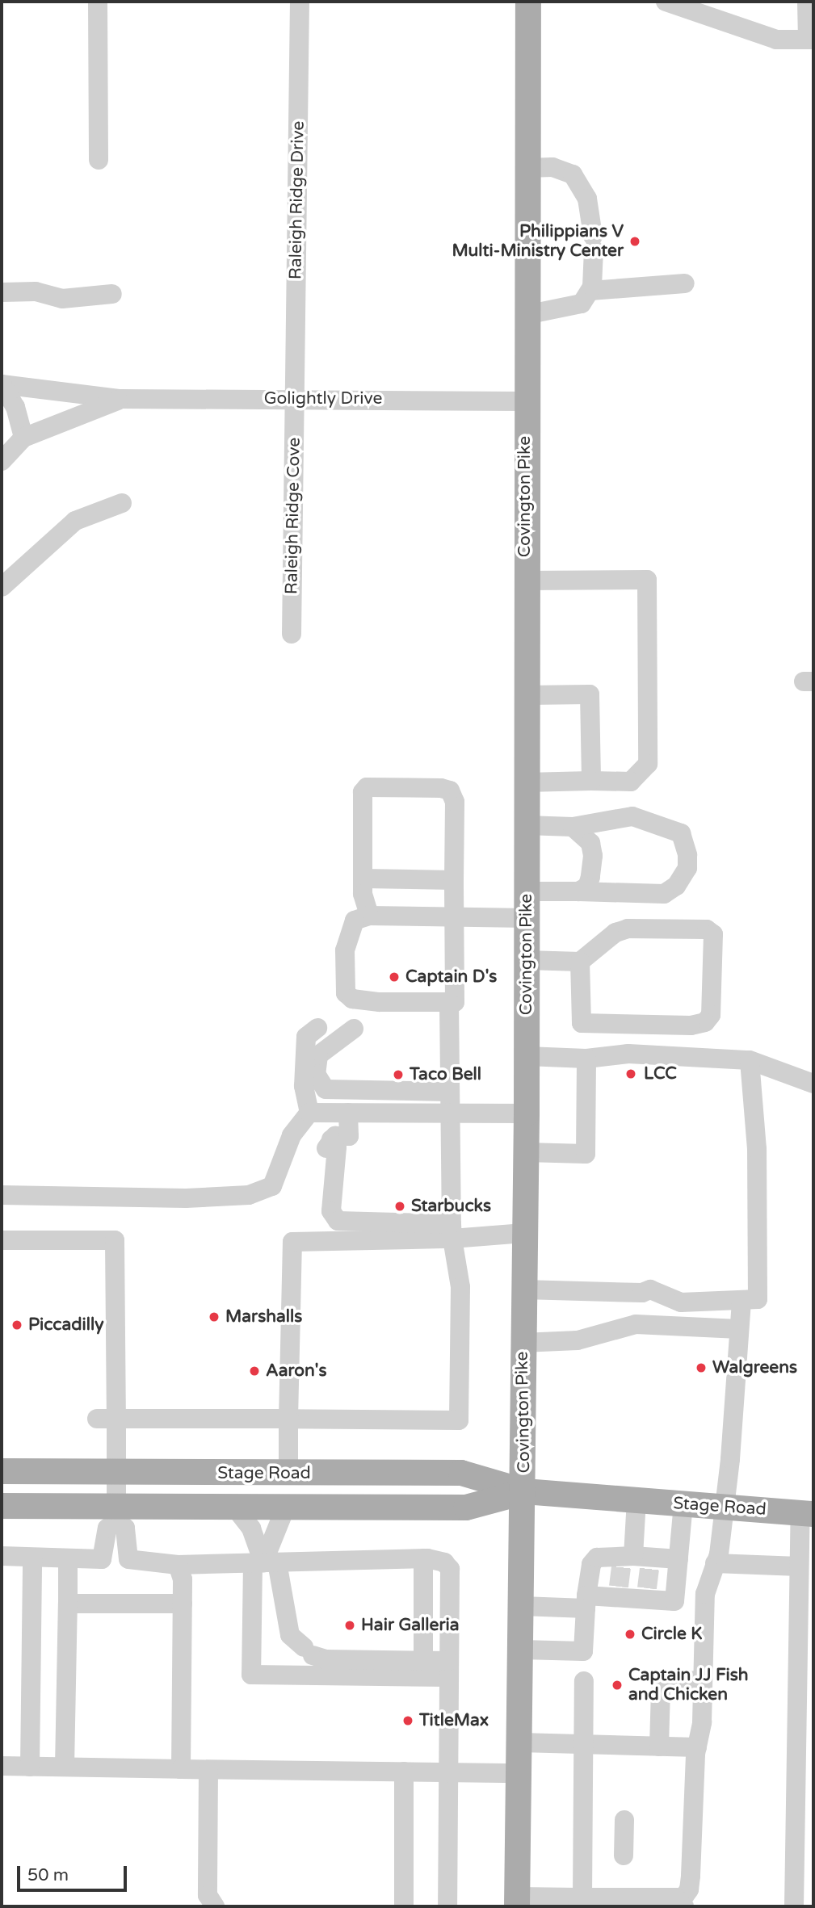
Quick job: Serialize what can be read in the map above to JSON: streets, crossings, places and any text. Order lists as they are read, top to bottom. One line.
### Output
{"streets":{"main road":["Covington Pike","Stage Road"],"street":["Raleigh Ridge Drive","Golightly Drive","Raleigh Ridge Cove"]},"crossings":[["Raleigh Ridge Drive","Golightly Drive"],["Raleigh Ridge Drive","Raleigh Ridge Cove"],["Golightly Drive","Covington Pike"],["Golightly Drive","Raleigh Ridge Cove"],["Covington Pike","Stage Road"]],"places":["Philippians V Multi-Ministry Center","Captain D's","LCC","Taco Bell","Starbucks","Marshalls","Piccadilly","Walgreens","Aaron's","Hair Galleria","Circle K","Captain JJ Fish and Chicken","TitleMax"],"scale_bar":"50 m"}
